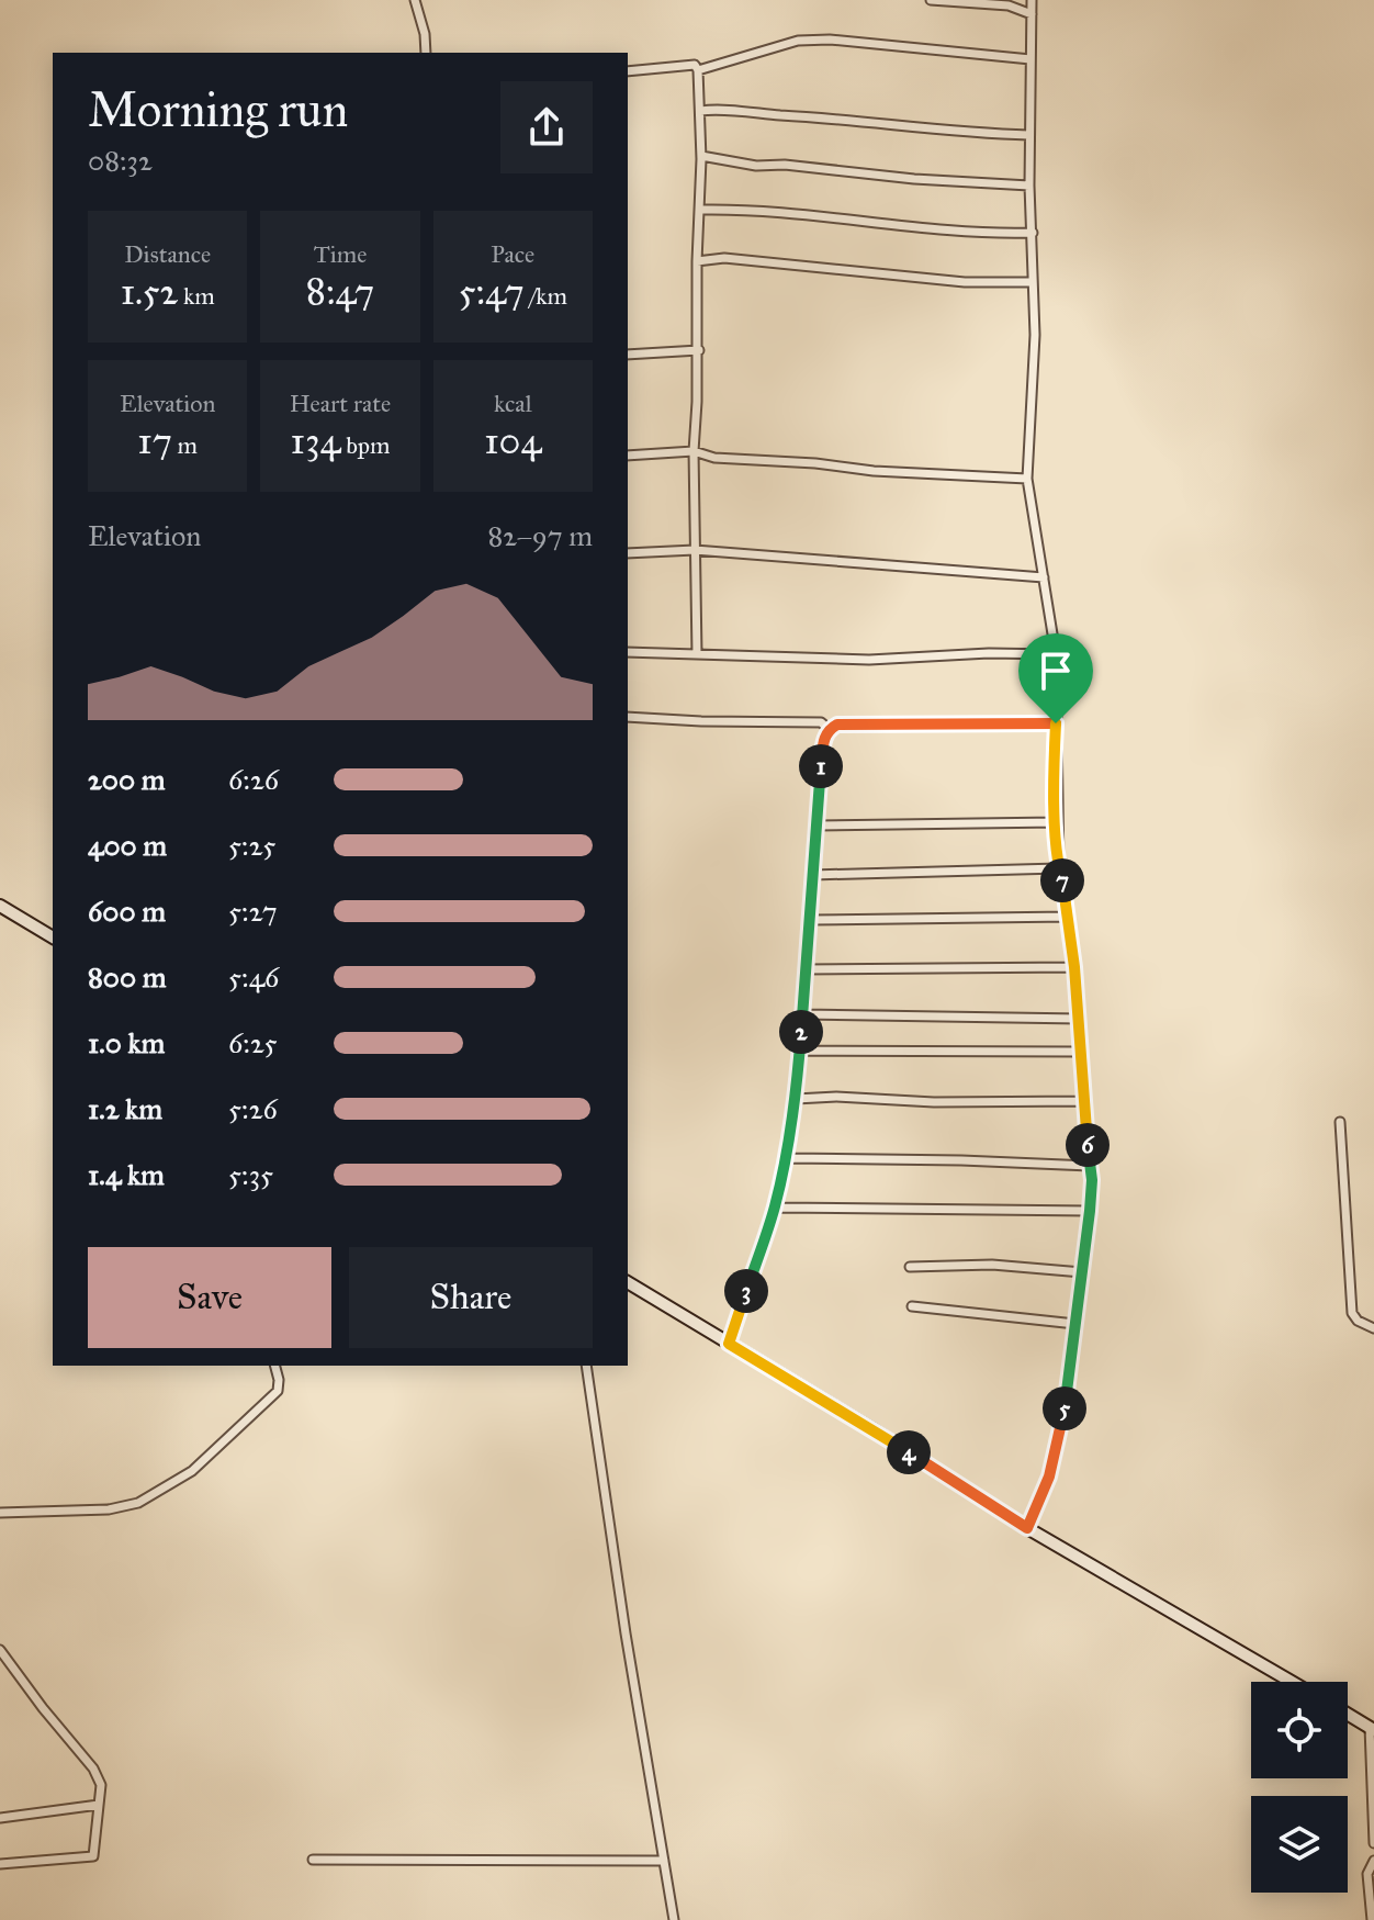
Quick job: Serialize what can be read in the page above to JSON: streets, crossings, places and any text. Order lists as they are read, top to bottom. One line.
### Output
{"page":{"heading":["Morning run","08:32"],"stats":[["Distance","1.52 km"],["Time","8:47"],["Pace","5:47 /km"],["Elevation","17 m"],["Heart rate","134 bpm"],["kcal","104"]],"chart":["Elevation","82–97 m"],"pins":["1","7","2","6","3","5","4"],"list":[{"name":"200 m","note":"6:26"},{"name":"400 m","note":"5:25"},{"name":"600 m","note":"5:27"},{"name":"800 m","note":"5:46"},{"name":"1.0 km","note":"6:25"},{"name":"1.2 km","note":"5:26"},{"name":"1.4 km","note":"5:35"}],"buttons":["Save","Share"]}}
